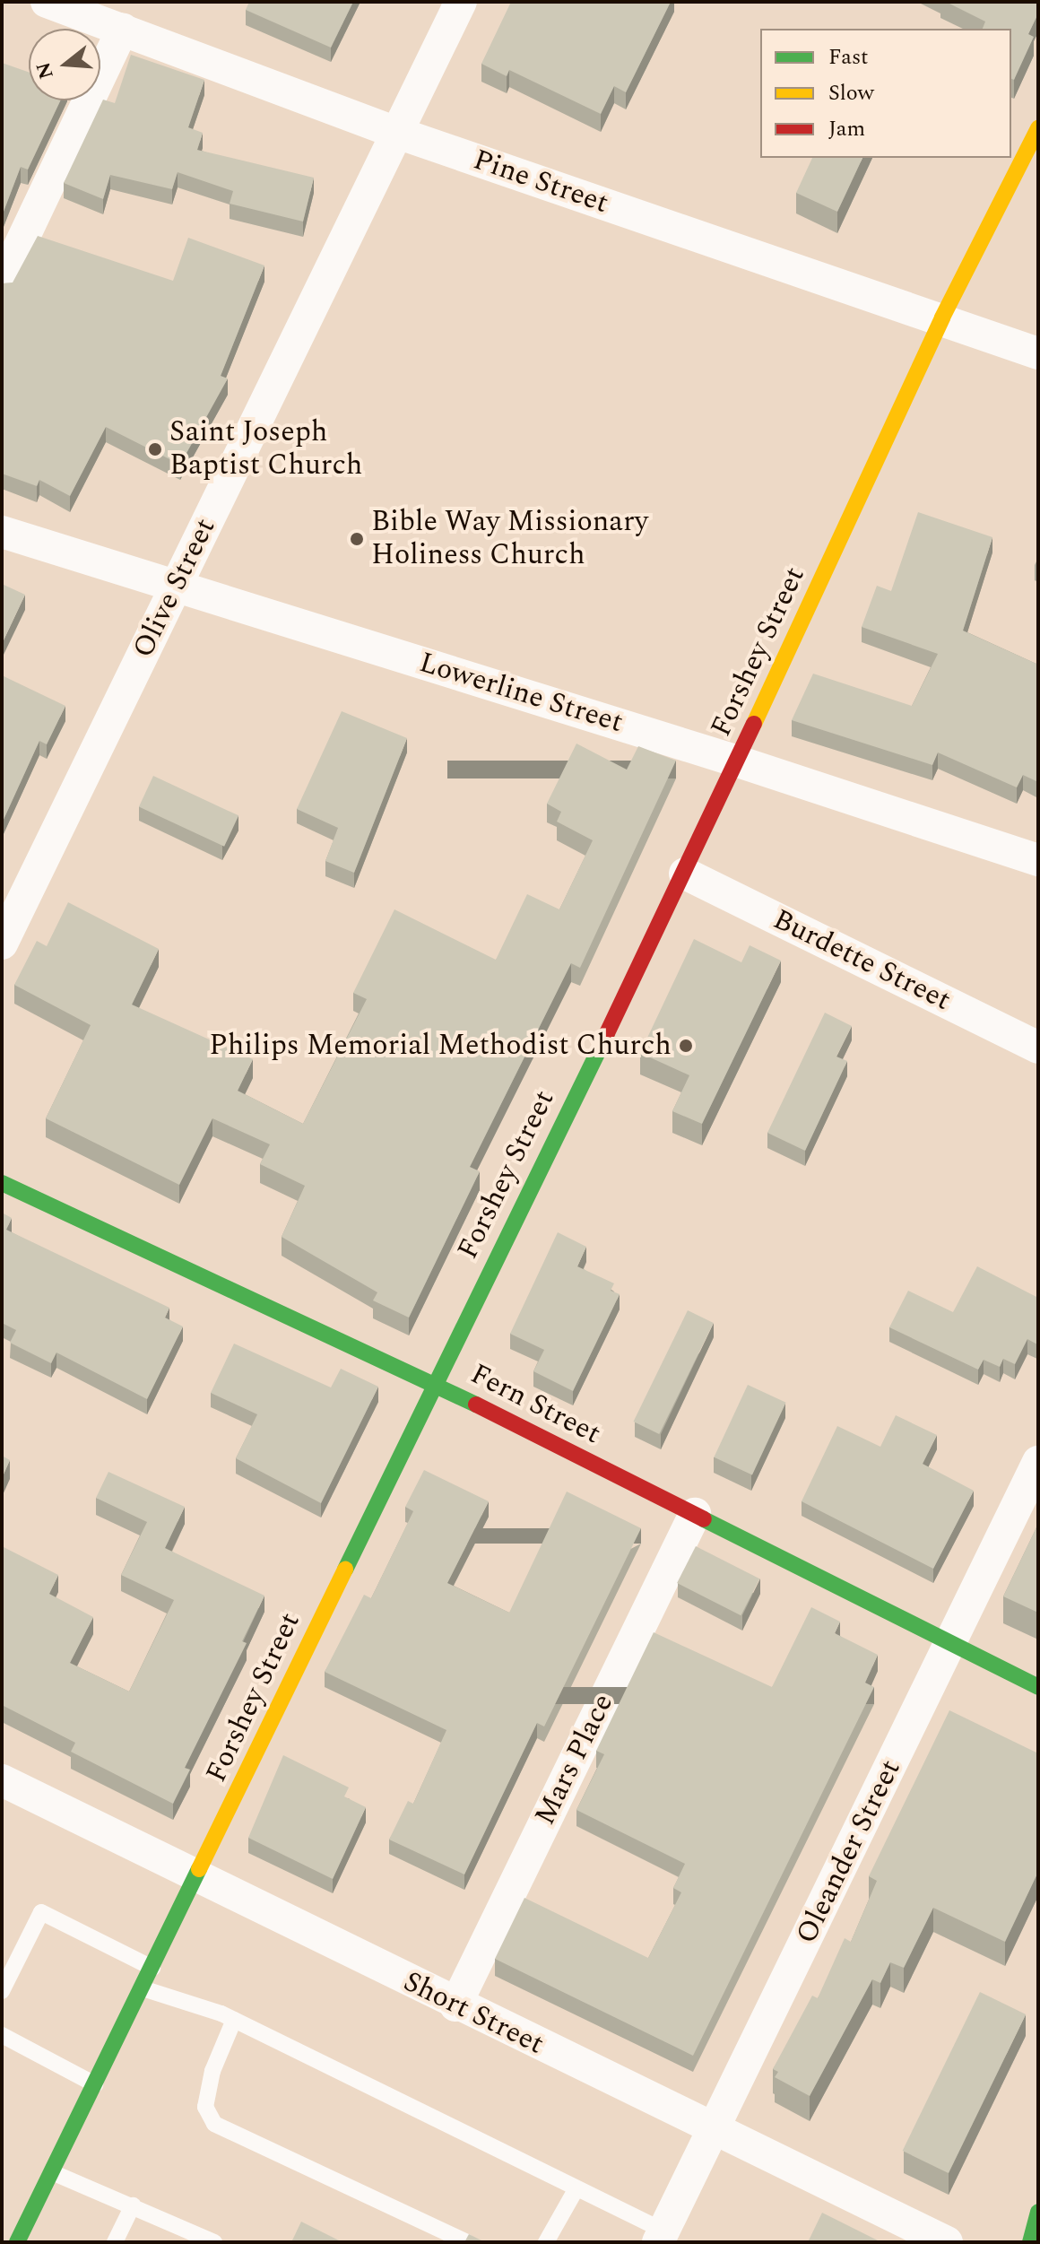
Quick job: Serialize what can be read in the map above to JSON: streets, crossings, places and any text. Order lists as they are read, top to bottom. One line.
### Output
{"streets":{"street":["Pine Street","Olive Street","Forshey Street","Lowerline Street","Burdette Street","Fern Street","Mars Place","Oleander Street","Short Street"]},"crossings":[["Pine Street","Olive Street"],["Pine Street","Forshey Street"],["Olive Street","Lowerline Street"],["Forshey Street","Lowerline Street"],["Forshey Street","Burdette Street"],["Forshey Street","Fern Street"],["Forshey Street","Short Street"],["Fern Street","Mars Place"],["Fern Street","Oleander Street"],["Mars Place","Short Street"],["Oleander Street","Short Street"]],"places":["Saint Joseph Baptist Church","Bible Way Missionary Holiness Church","Philips Memorial Methodist Church"],"legend":["Fast","Slow","Jam"],"north":"left"}
